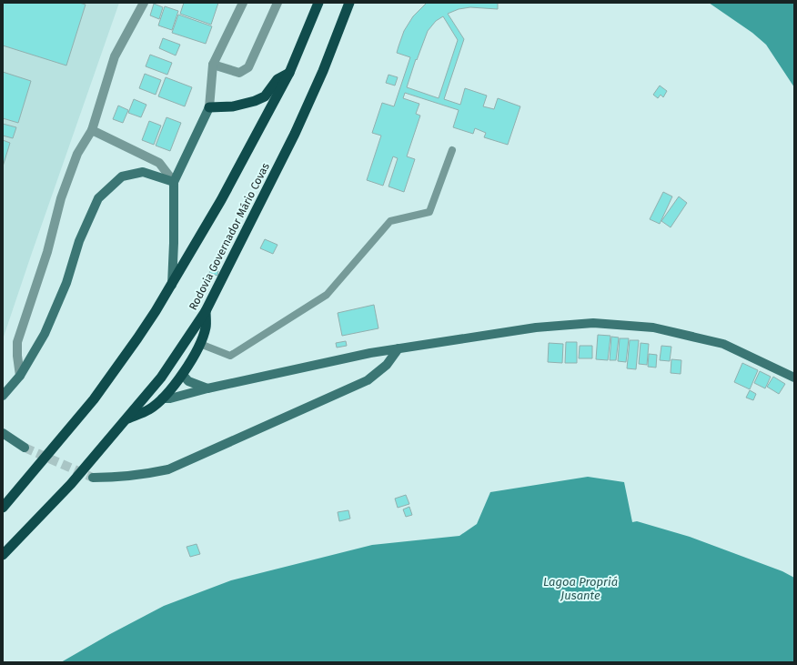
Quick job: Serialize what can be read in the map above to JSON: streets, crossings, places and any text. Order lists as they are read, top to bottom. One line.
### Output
{"streets":{"highway":["Rodovia Governador Mário Covas"]},"water":["Lagoa Propriá Jusante"]}
